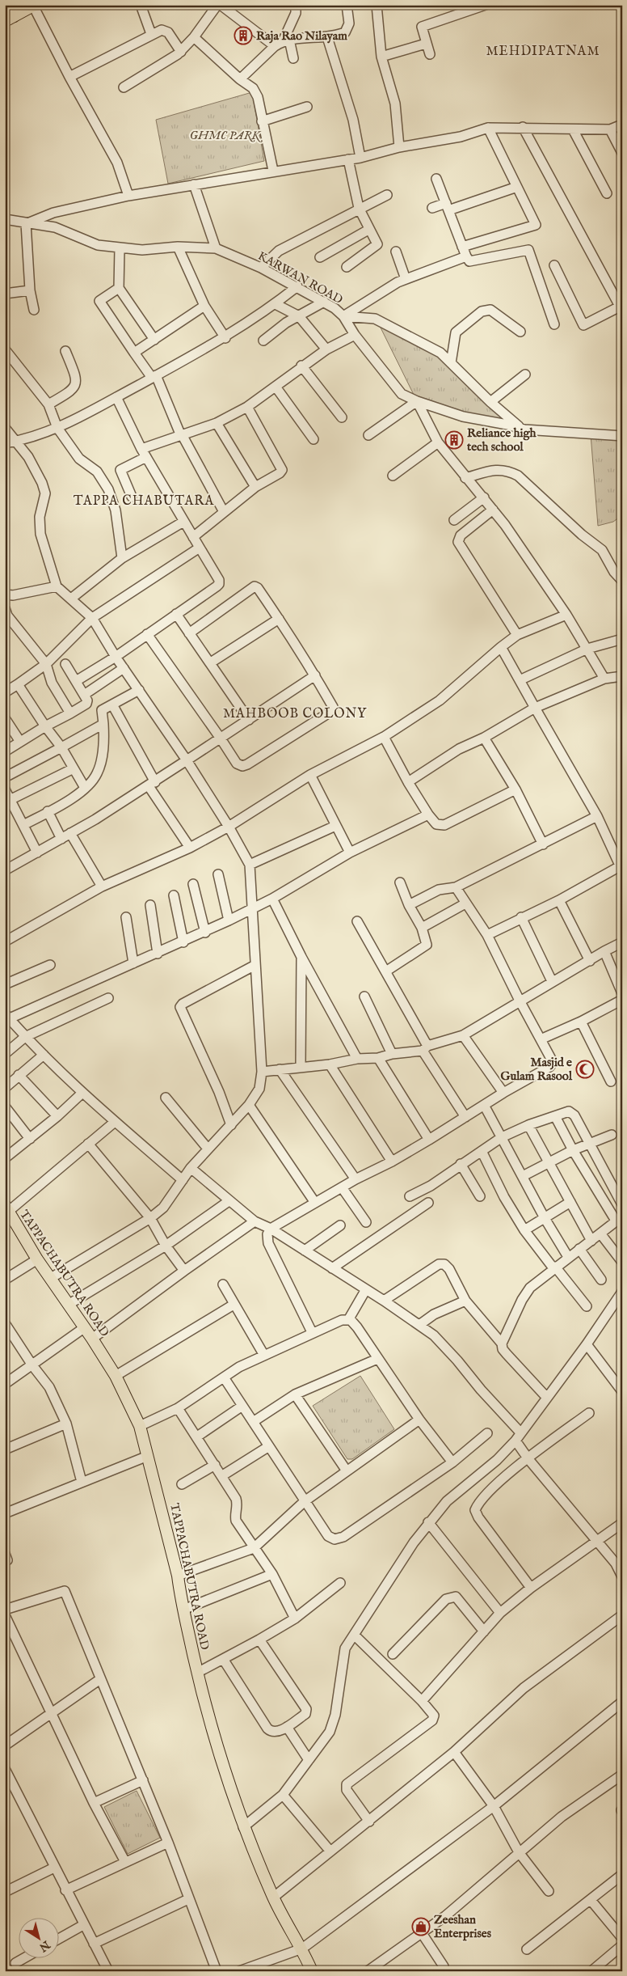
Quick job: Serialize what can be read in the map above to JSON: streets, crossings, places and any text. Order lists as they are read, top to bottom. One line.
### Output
{"streets":{"main road":["TAPPACHABUTRA ROAD"],"street":["KARWAN ROAD"]},"districts":["MEHDIPATNAM","TAPPA CHABUTARA","MAHBOOB COLONY"],"parks":["GHMC PARK"],"places":{"building":["Raja Rao Nilayam","Reliance high tech school"],"mosque":["Masjid e Gulam Rasool"],"shop":["Zeeshan Enterprises"]},"north":"bottom right"}
